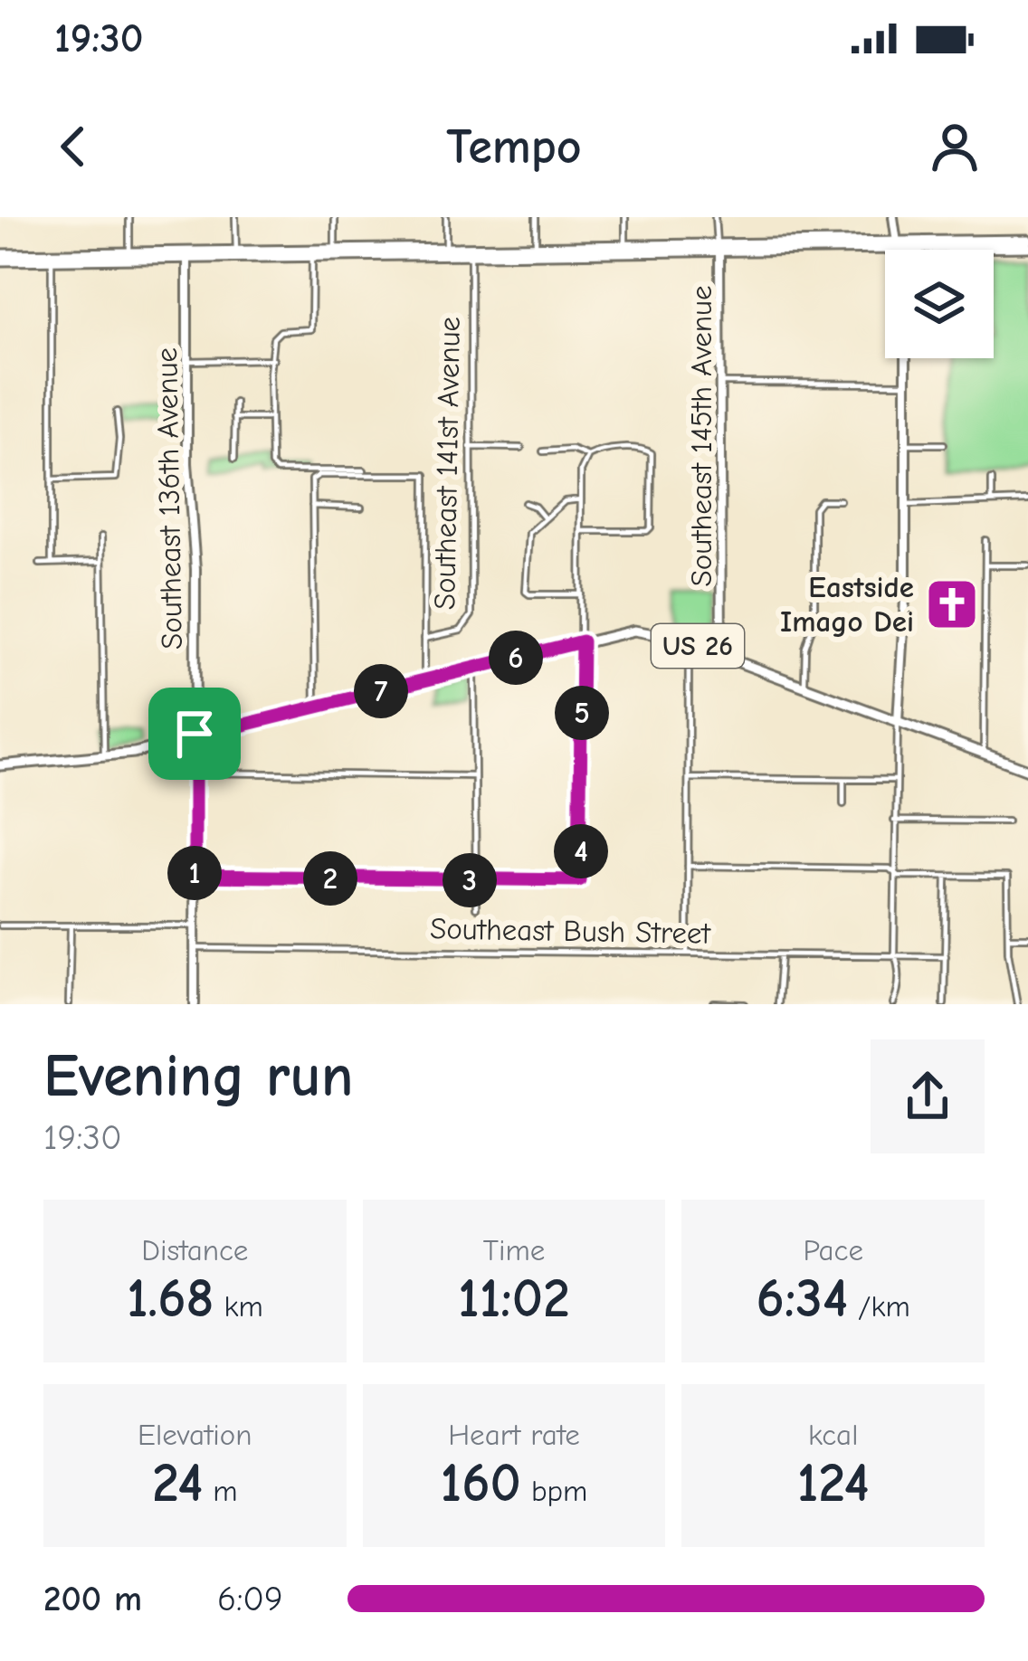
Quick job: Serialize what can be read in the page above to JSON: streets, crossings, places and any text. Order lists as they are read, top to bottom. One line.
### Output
{"streets":{"main road":["US 26"],"street":["Southeast 145th Avenue","Southeast 141st Avenue","Southeast 136th Avenue","Southeast Bush Street"]},"crossings":[["Southeast 145th Avenue","US 26"],["Southeast 136th Avenue","US 26"],["Southeast 136th Avenue","Southeast Bush Street"]],"places":{"church":["Eastside Imago Dei"]},"page":{"status":"19:30","header":"Tempo","pins":["6","7","5","4","1","2","3"],"heading":["Evening run","19:30"],"stats":[["Distance","1.68 km"],["Time","11:02"],["Pace","6:34 /km"],["Elevation","24 m"],["Heart rate","160 bpm"],["kcal","124"]],"list":[{"name":"200 m","note":"6:09"}]}}
